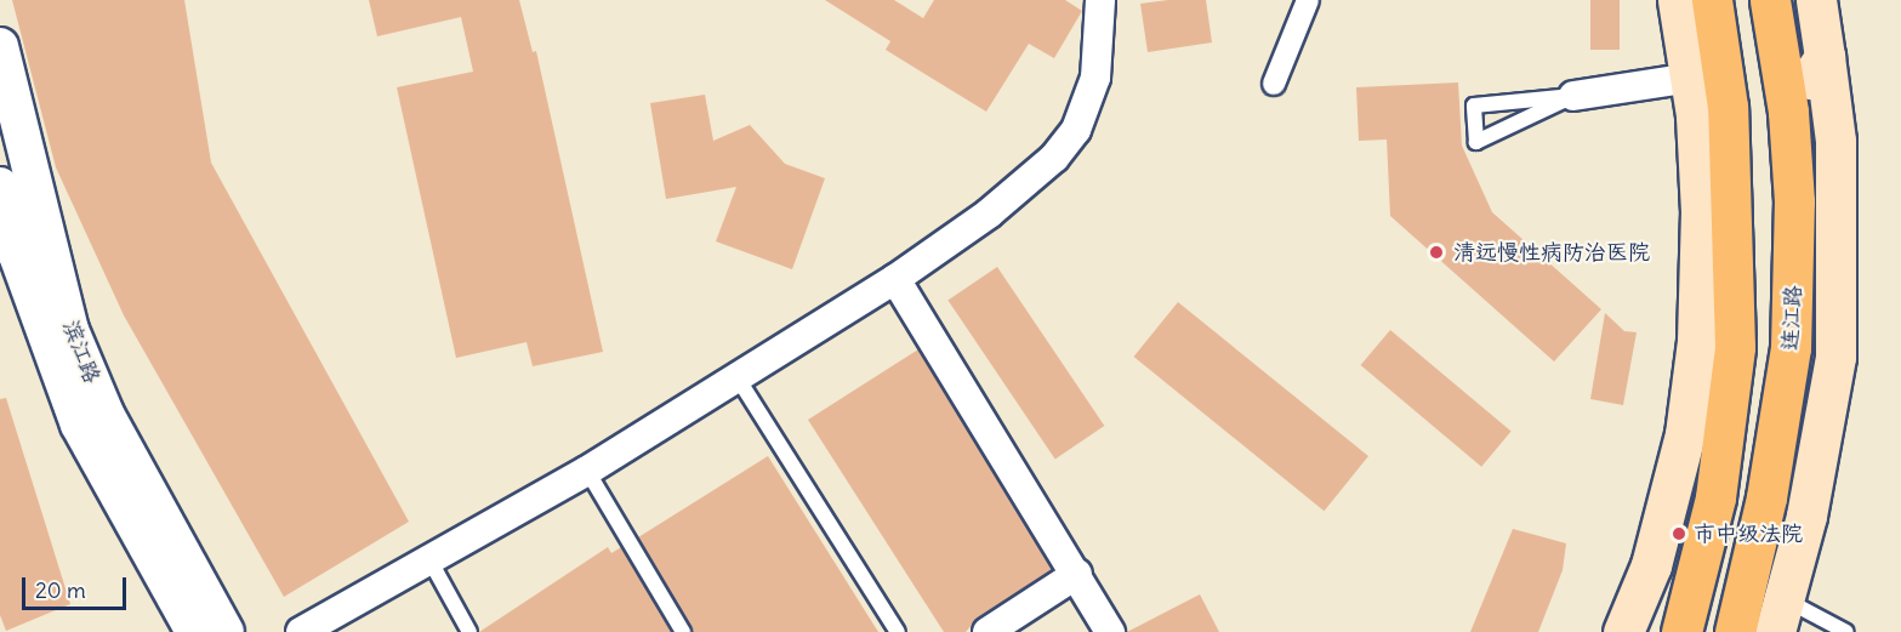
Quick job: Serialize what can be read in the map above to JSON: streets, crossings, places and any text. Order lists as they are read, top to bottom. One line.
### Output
{"streets":{"main road":["连江路"],"street":["滨江路"]},"places":["清远慢性病防治医院","市中级法院"],"scale_bar":"20 m"}
